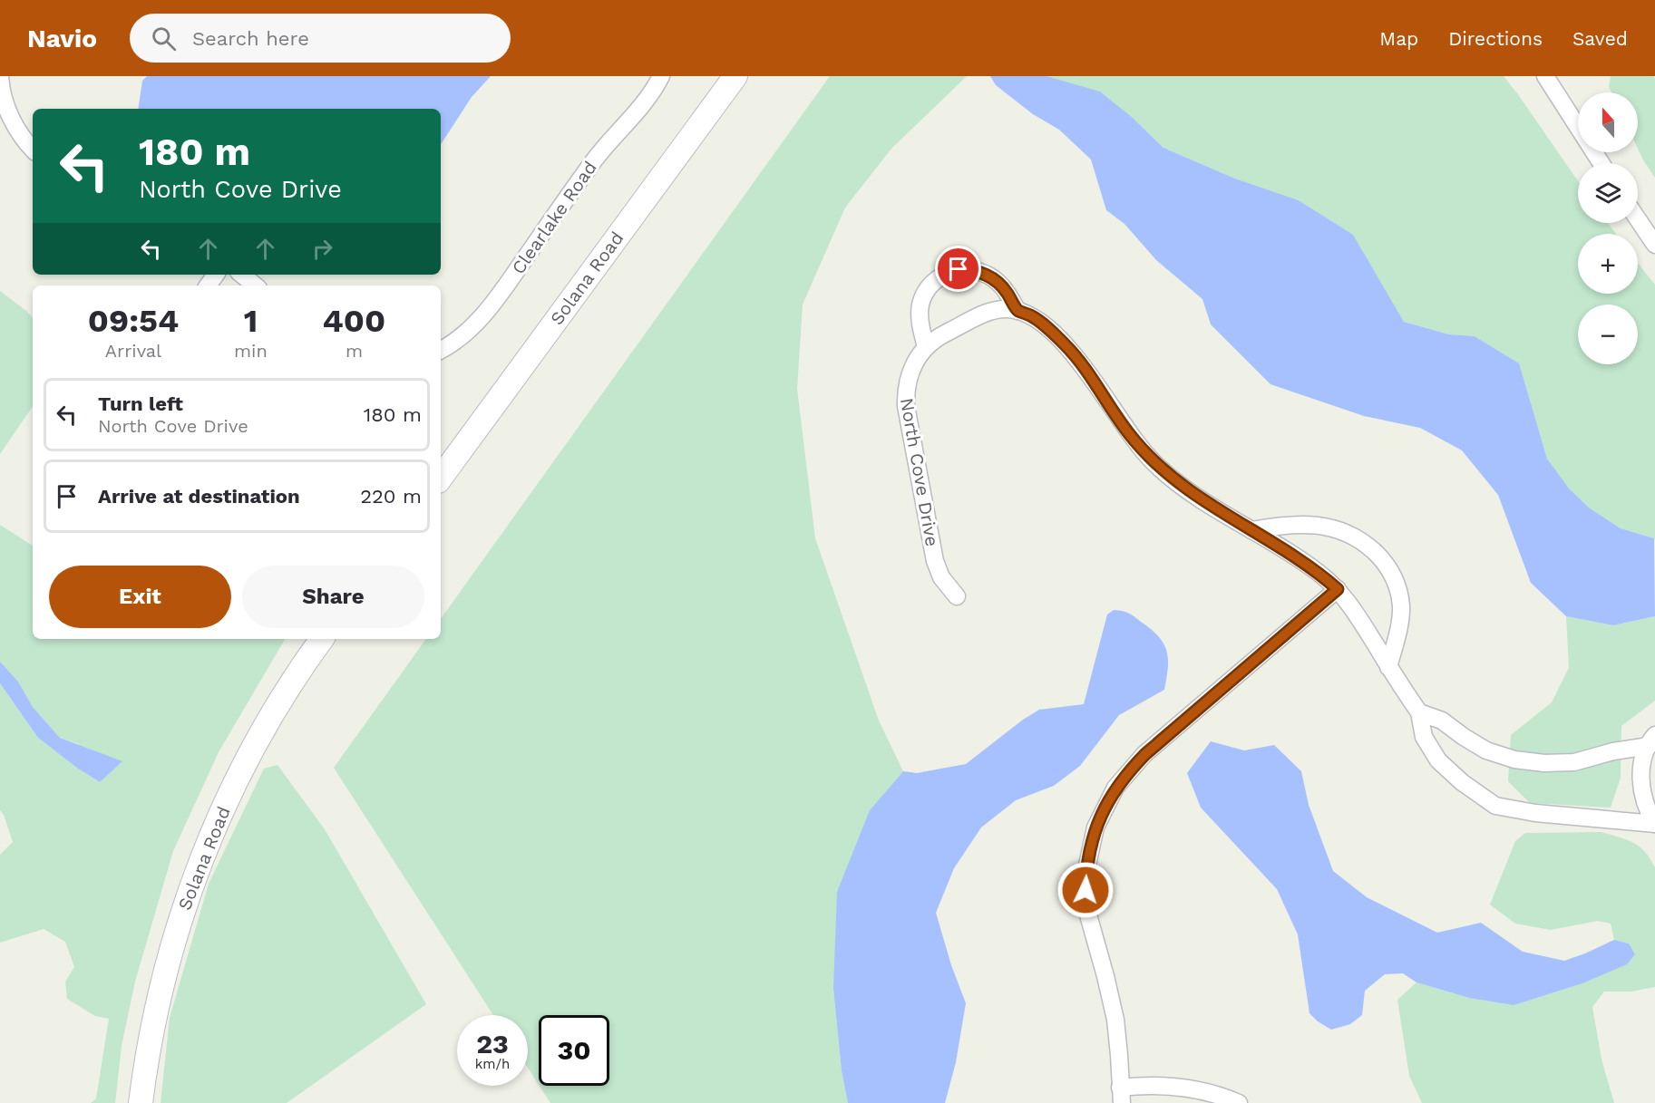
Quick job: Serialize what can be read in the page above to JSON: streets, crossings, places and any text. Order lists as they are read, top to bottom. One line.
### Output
{"streets":{"street":["Clearlake Road","Solana Road","North Cove Drive"]},"north":"top","page":{"header":"Navio","search":"Search here","nav":["Map","Directions","Saved"],"map_buttons":["+","−"],"turn":["180 m","North Cove Drive"],"eta":["09:54","Arrival","1","min","400","m"],"list":[{"name":"Turn left","note":"North Cove Drive","value":"180 m"},{"name":"Arrive at destination","value":"220 m"}],"buttons":["Exit","Share"],"speed":"23 km/h","limit":"30"}}
